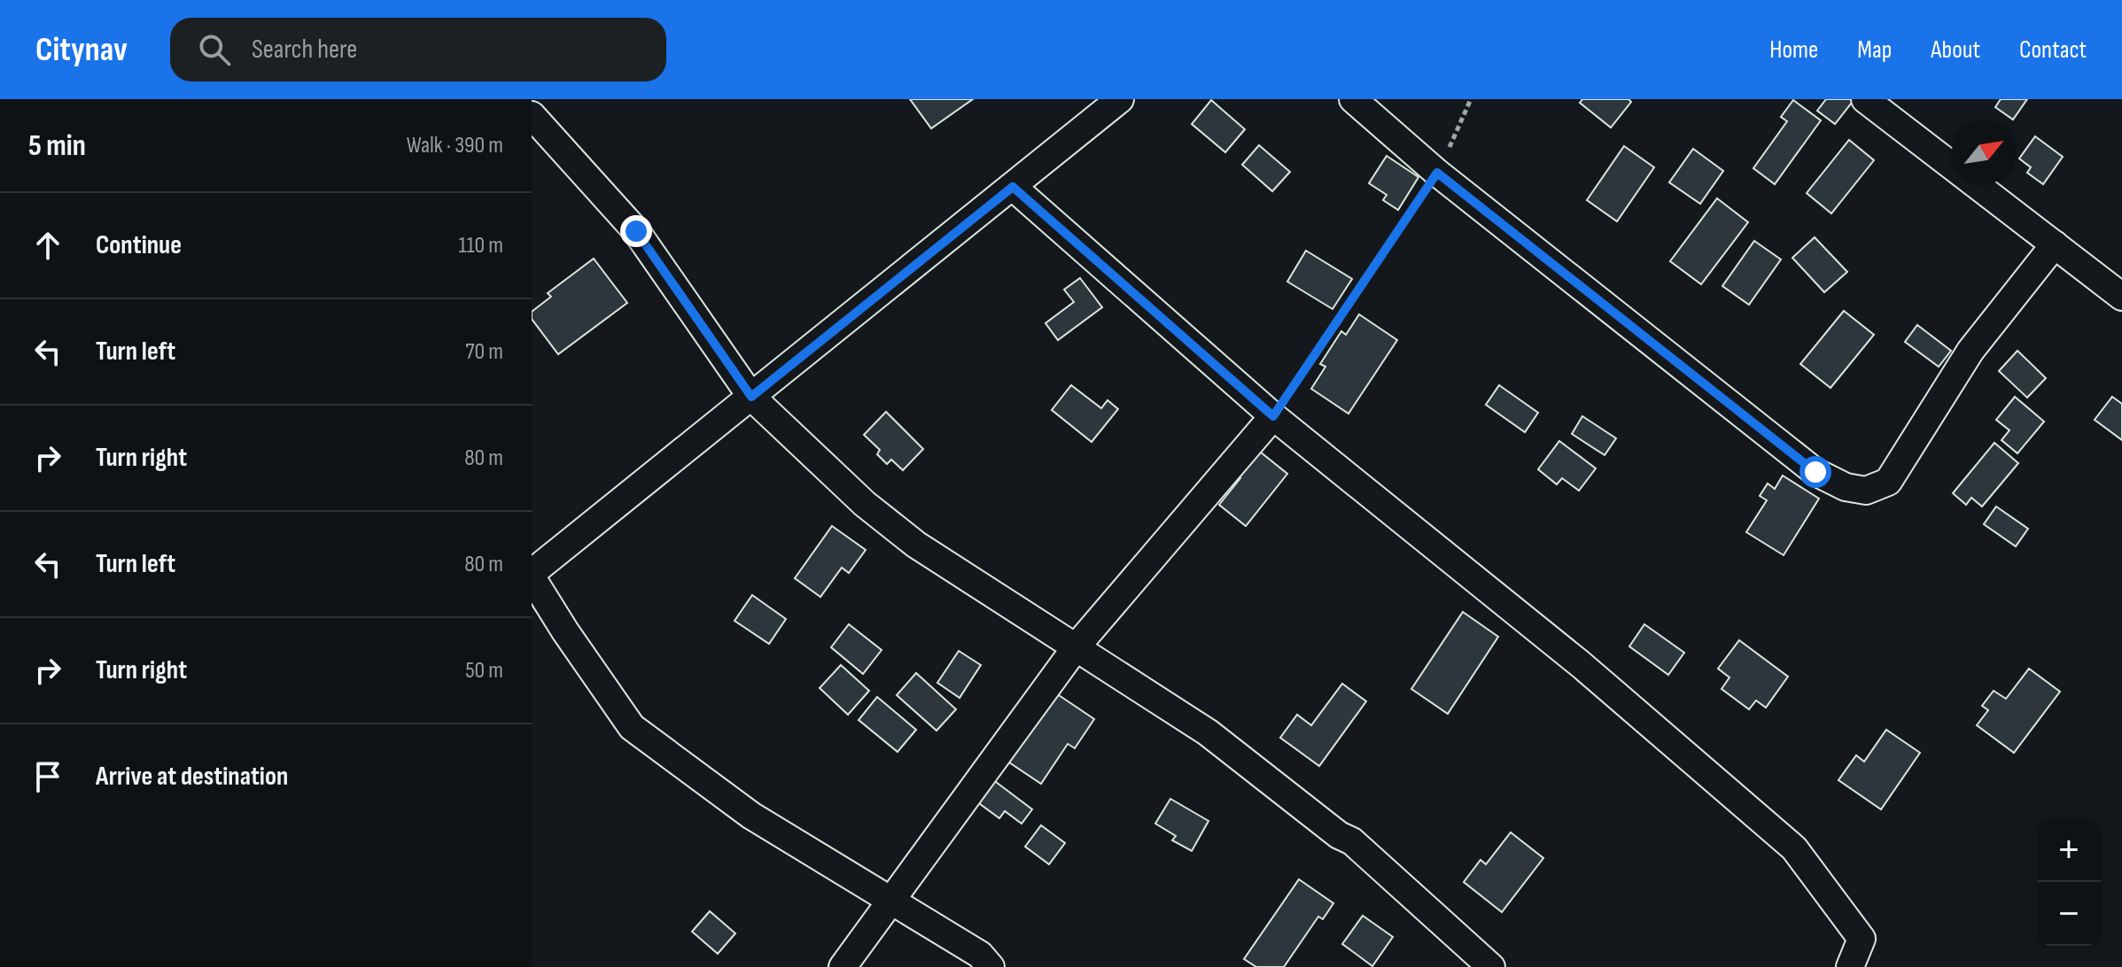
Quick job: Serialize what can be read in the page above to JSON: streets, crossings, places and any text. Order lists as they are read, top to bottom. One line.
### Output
{"north":"top right","page":{"header":"Citynav","search":"Search here","nav":["Home","Map","About","Contact"],"heading":["5 min","Walk · 390 m"],"list":[["Continue","110 m"],["Turn left","70 m"],["Turn right","80 m"],["Turn left","80 m"],["Turn right","50 m"],"Arrive at destination"],"map_buttons":["+","−"]}}
